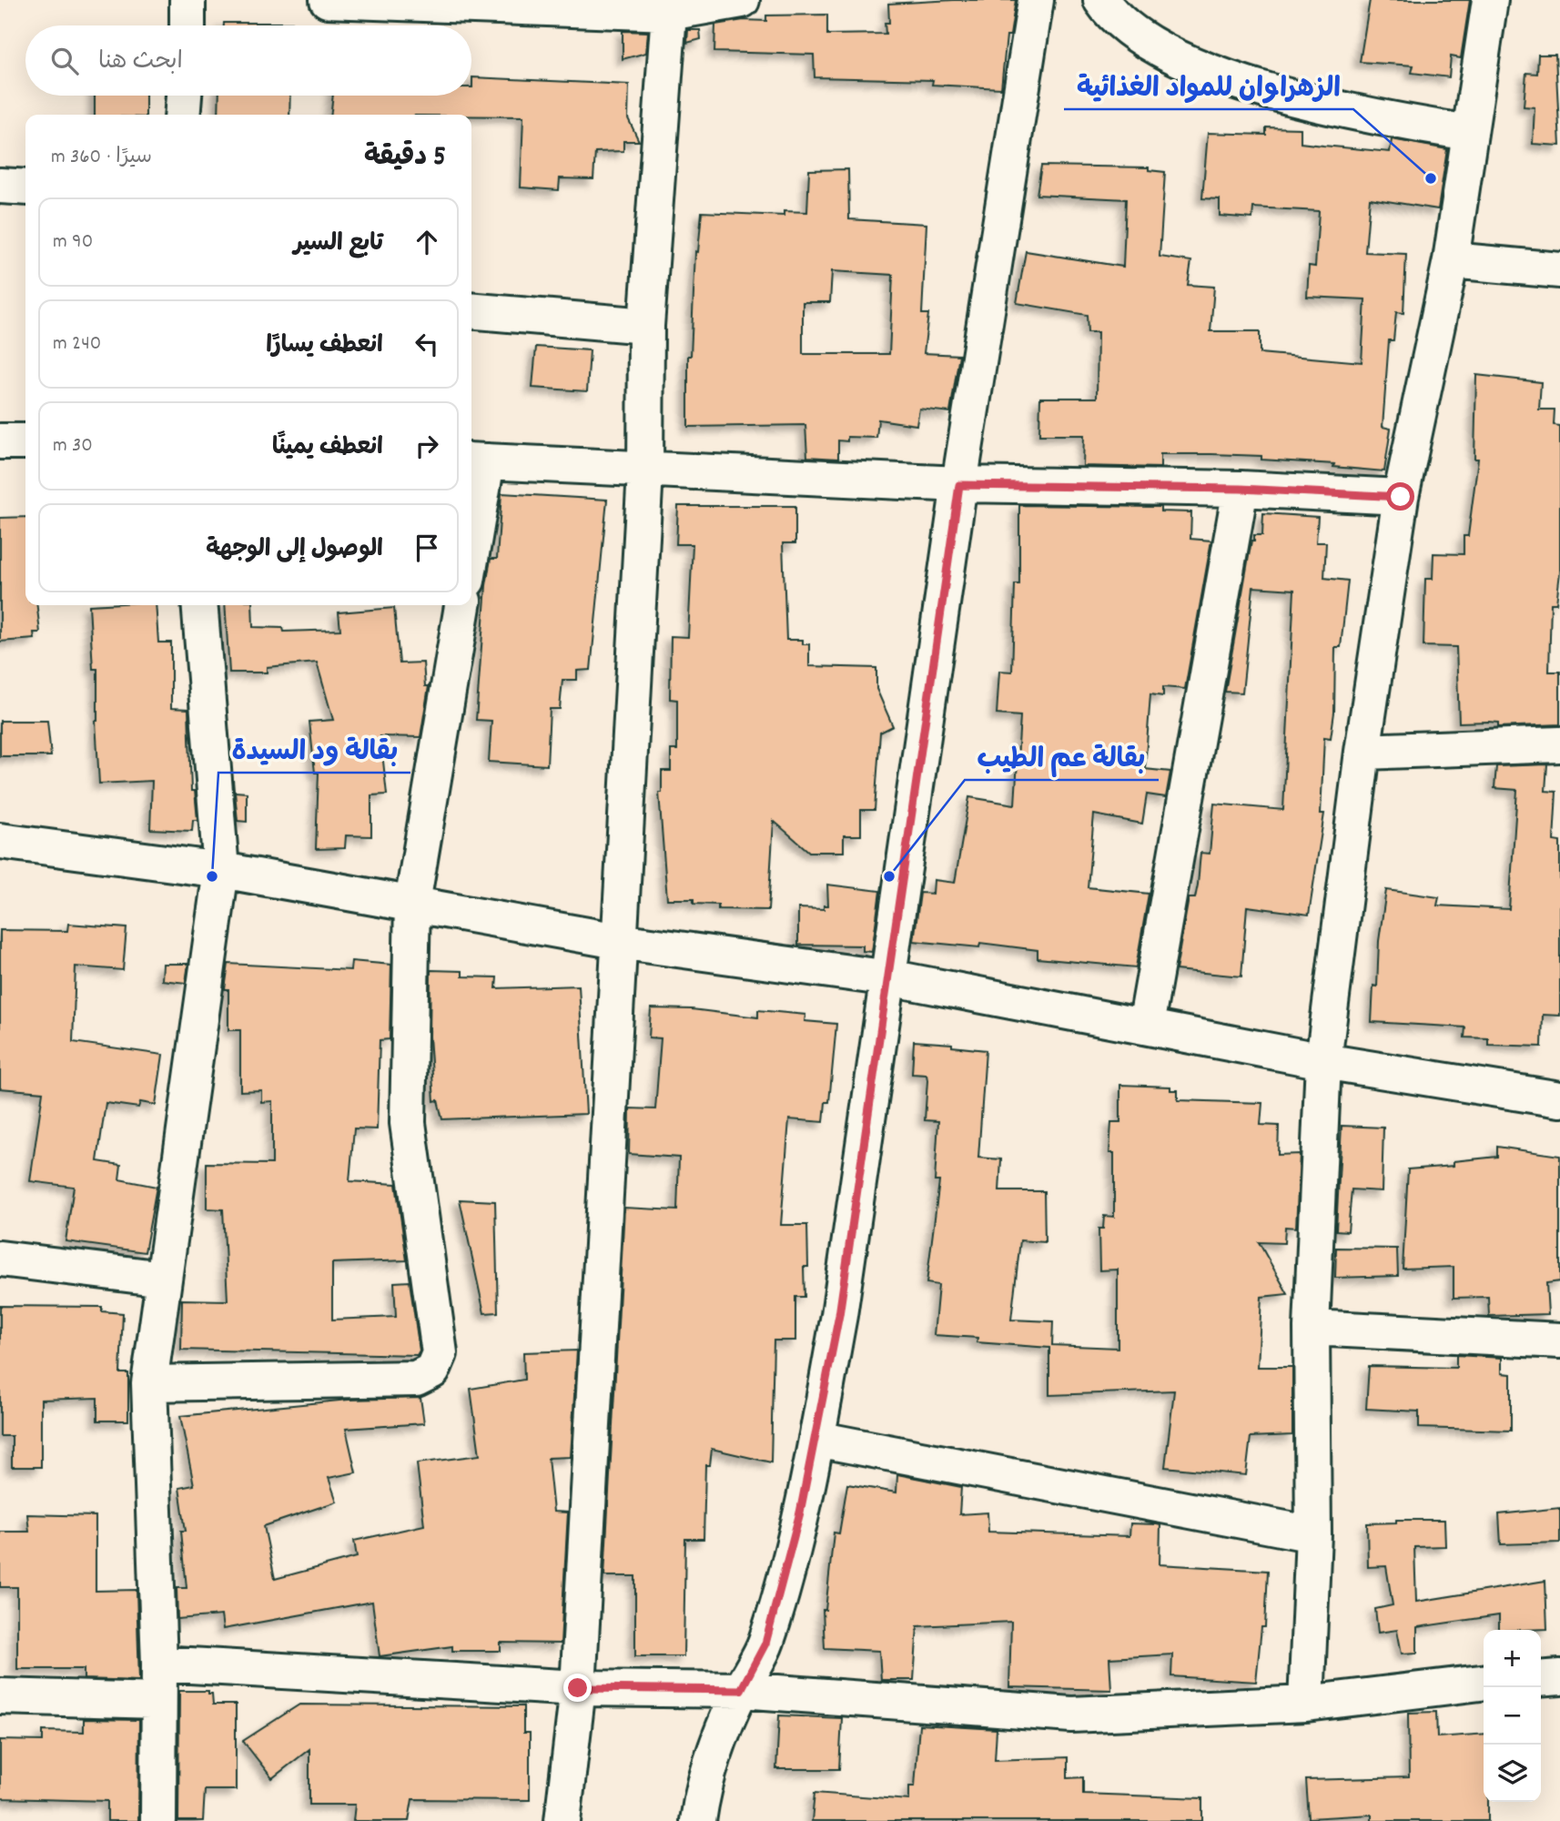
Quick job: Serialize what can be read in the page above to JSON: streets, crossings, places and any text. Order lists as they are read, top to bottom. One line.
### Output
{"places":["الزهراوان للمواد الغذائية","بقالة ود السيدة","بقالة عم الطيب"],"page":{"search":"ابحث هنا","heading":["5 دقيقة","سيرًا · 360 m"],"list":[["تابع السير","90 m"],["انعطف يسارًا","240 m"],["انعطف يمينًا","30 m"],"الوصول إلى الوجهة"],"map_buttons":["+","−"]}}
